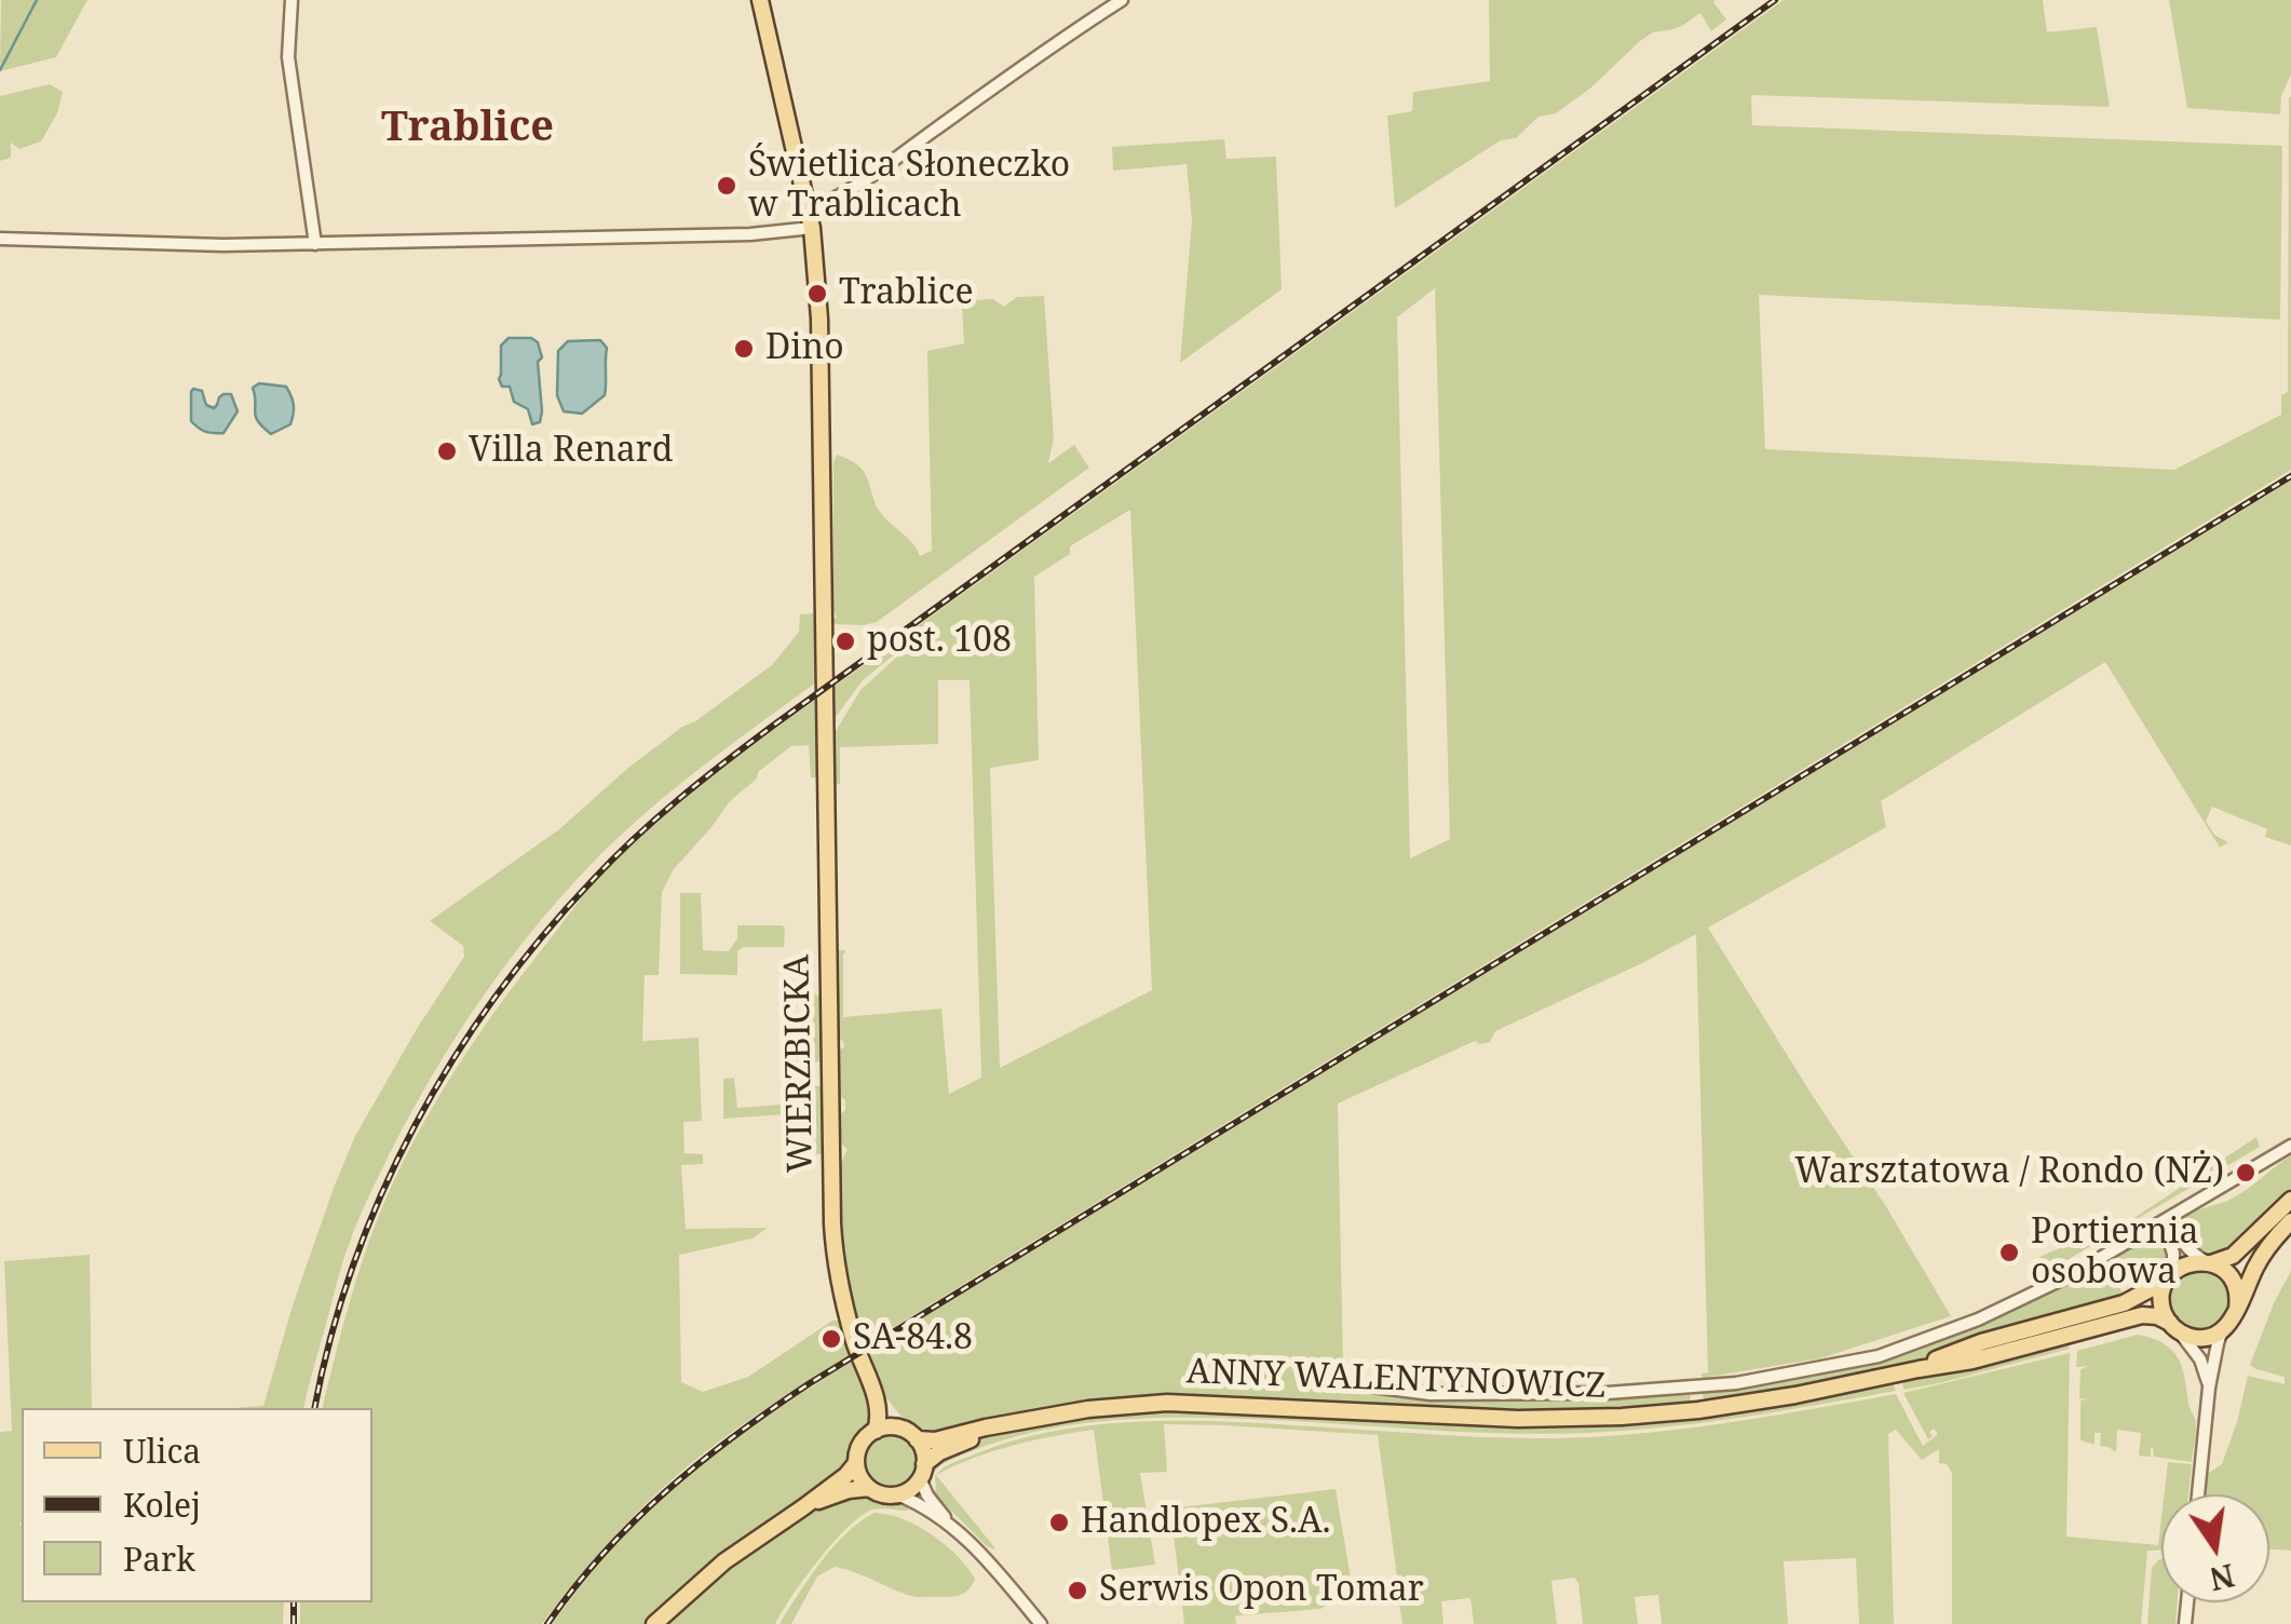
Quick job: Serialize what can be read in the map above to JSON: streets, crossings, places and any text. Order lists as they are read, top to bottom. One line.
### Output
{"streets":{"main road":["WIERZBICKA","ANNY WALENTYNOWICZ"]},"crossings":[["WIERZBICKA","ANNY WALENTYNOWICZ"]],"districts":["Trablice"],"places":["Świetlica Słoneczko w Trablicach","Trablice","Dino","Villa Renard","post. 108","Warsztatowa / Rondo (NŻ)","Portiernia osobowa","SA-84.8","Handlopex S.A.","Serwis Opon Tomar"],"legend":["Ulica","Kolej","Park"],"north":"bottom"}
